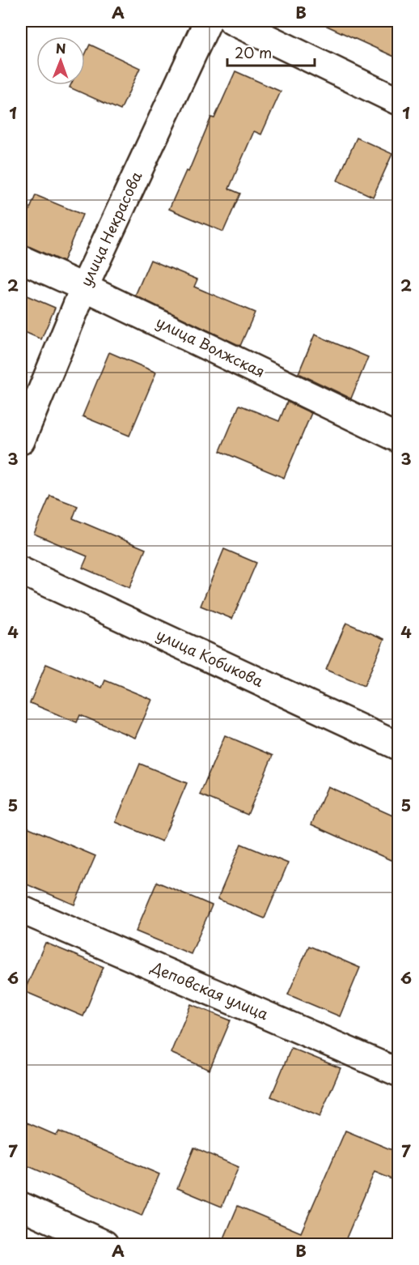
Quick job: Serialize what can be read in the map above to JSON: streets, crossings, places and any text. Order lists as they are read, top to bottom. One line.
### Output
{"streets":{"street":["улица Некрасова","улица Волжская","улица Кобикова","Деповская улица"]},"crossings":[["улица Некрасова","улица Волжская"]],"scale_bar":"20 m","north":"top","grid":{"columns":["A","B"],"rows":["1","2","3","4","5","6","7"]}}
